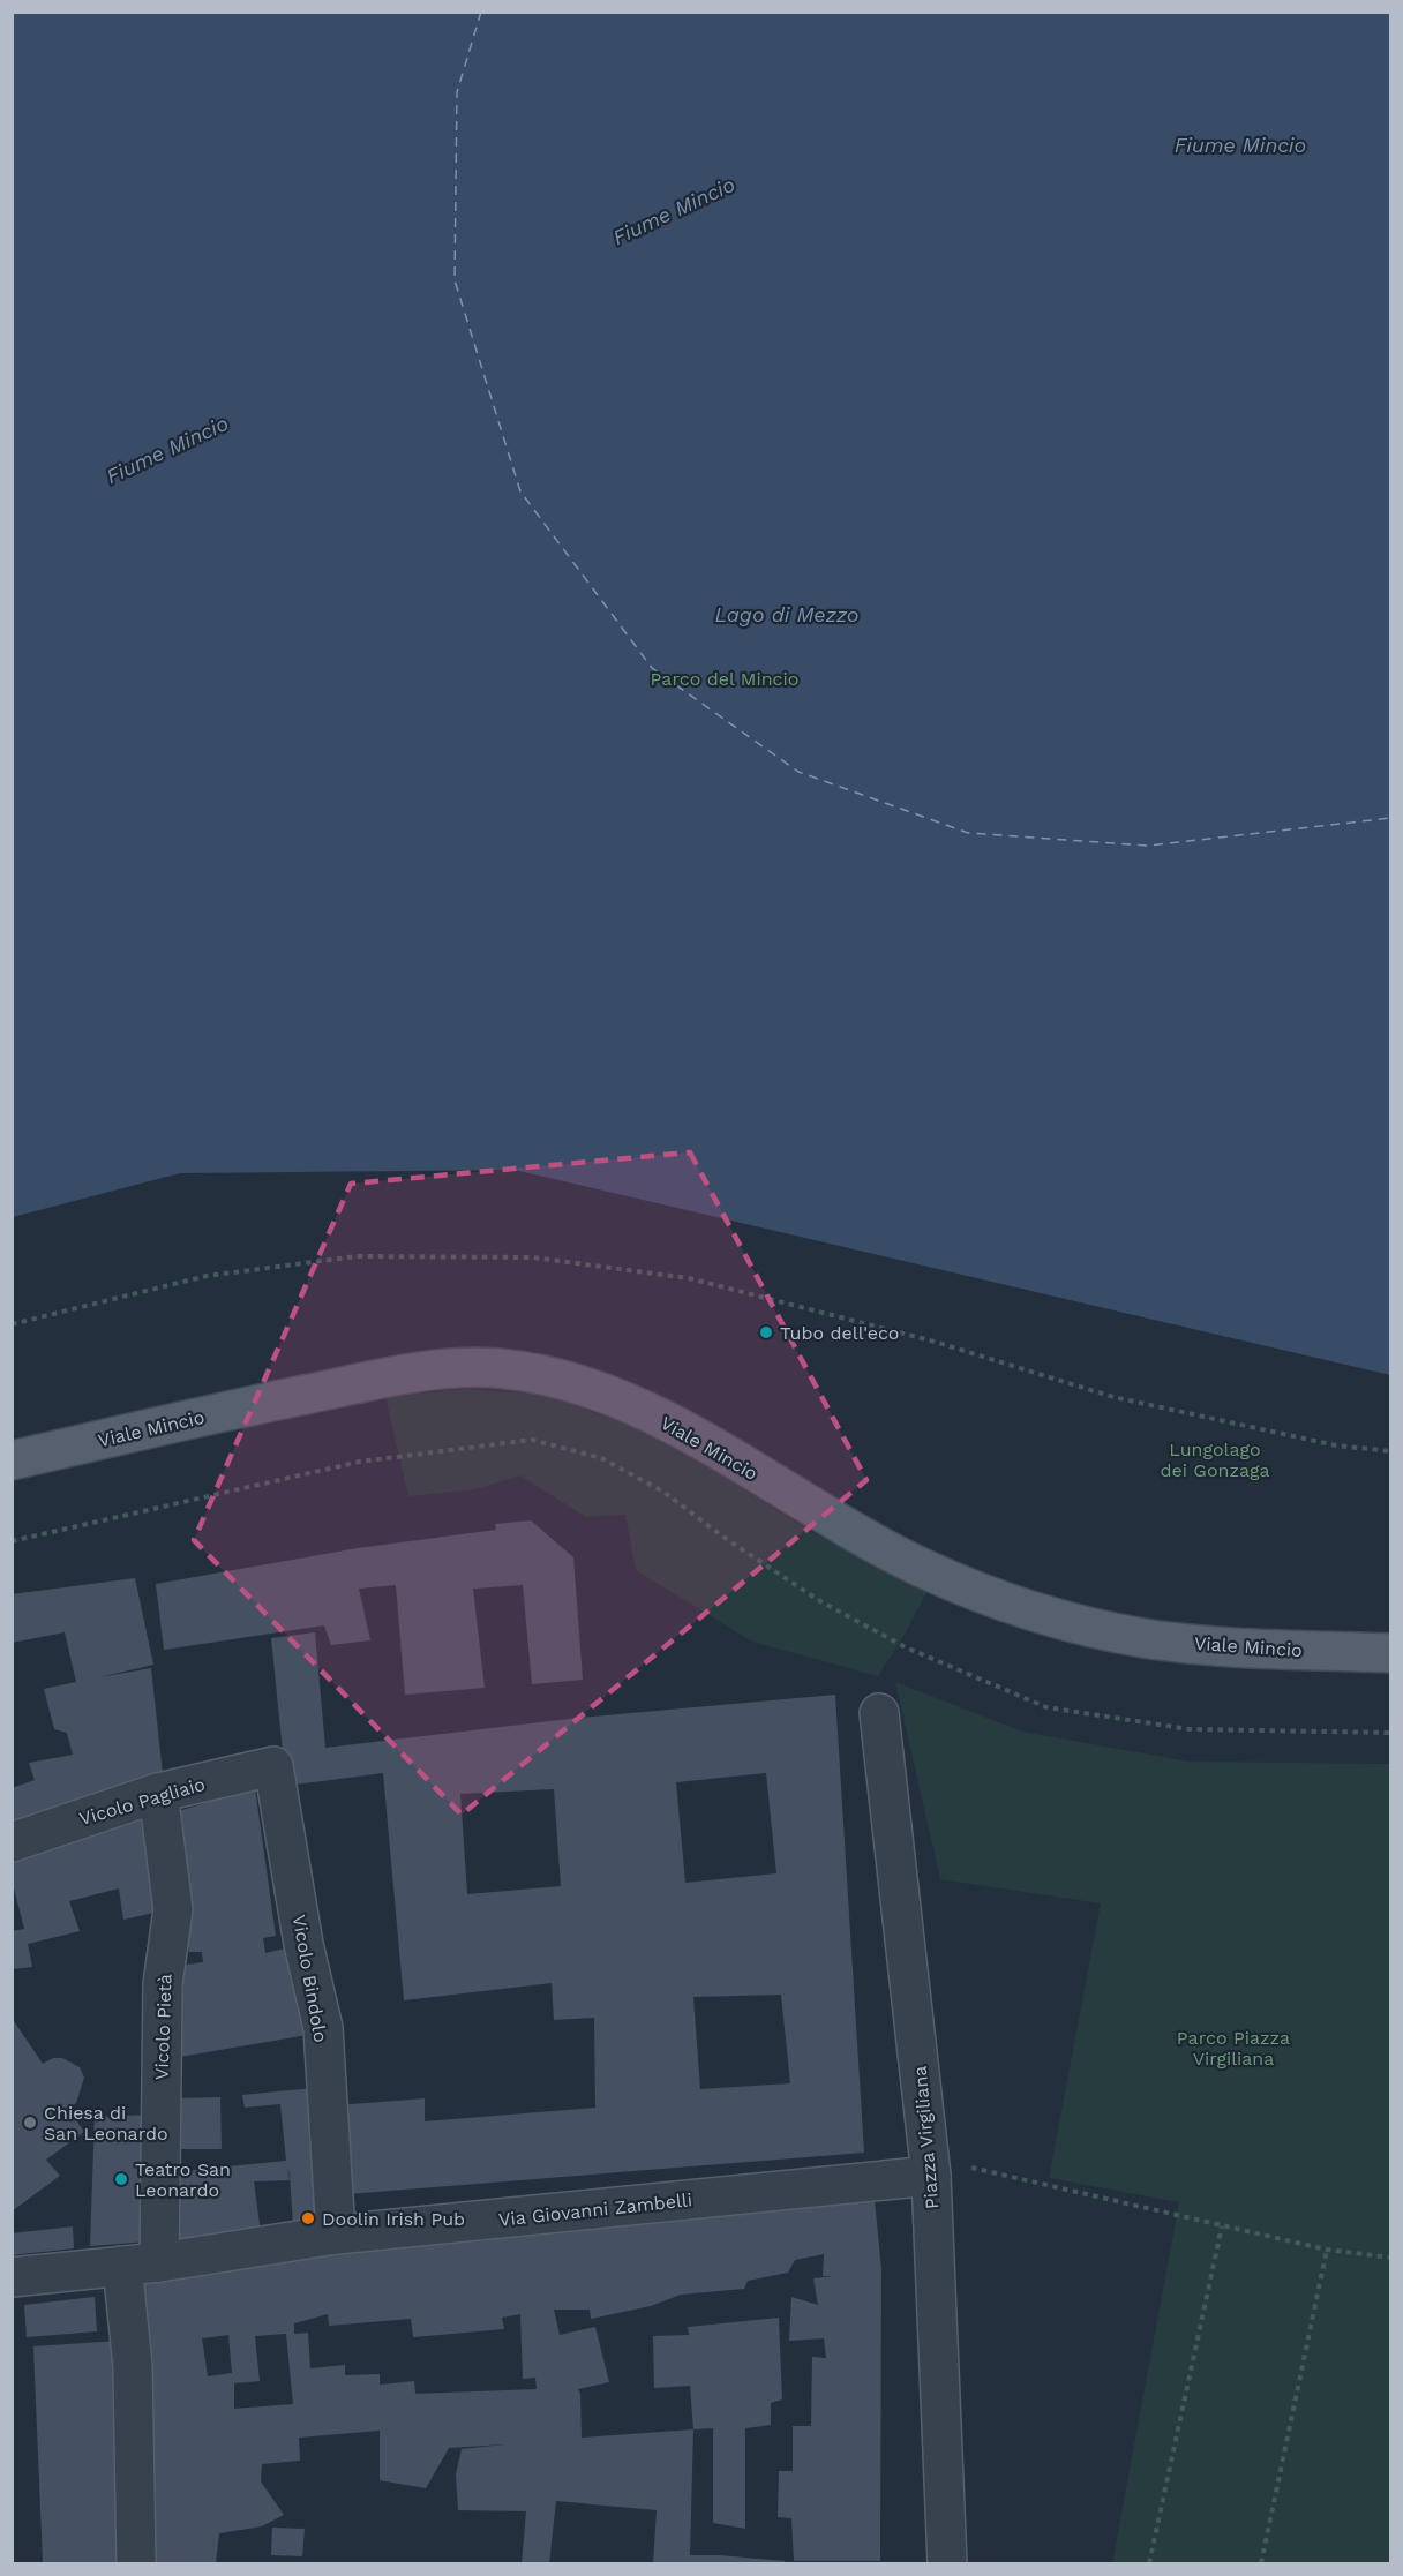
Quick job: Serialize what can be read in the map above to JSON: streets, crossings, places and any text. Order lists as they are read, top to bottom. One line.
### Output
{"streets":{"main road":["Viale Mincio"],"street":["Vicolo Pagliaio","Vicolo Bindolo","Vicolo Pietà","Piazza Virgiliana","Via Giovanni Zambelli"]},"crossings":[["Vicolo Pagliaio","Vicolo Bindolo"],["Vicolo Pagliaio","Vicolo Pietà"],["Vicolo Bindolo","Via Giovanni Zambelli"],["Vicolo Pietà","Via Giovanni Zambelli"],["Piazza Virgiliana","Via Giovanni Zambelli"]],"water":["Fiume Mincio","Lago di Mezzo"],"parks":["Parco del Mincio","Lungolago dei Gonzaga","Parco Piazza Virgiliana"],"places":["Tubo dell'eco","Chiesa di San Leonardo","Teatro San Leonardo","Doolin Irish Pub"]}
